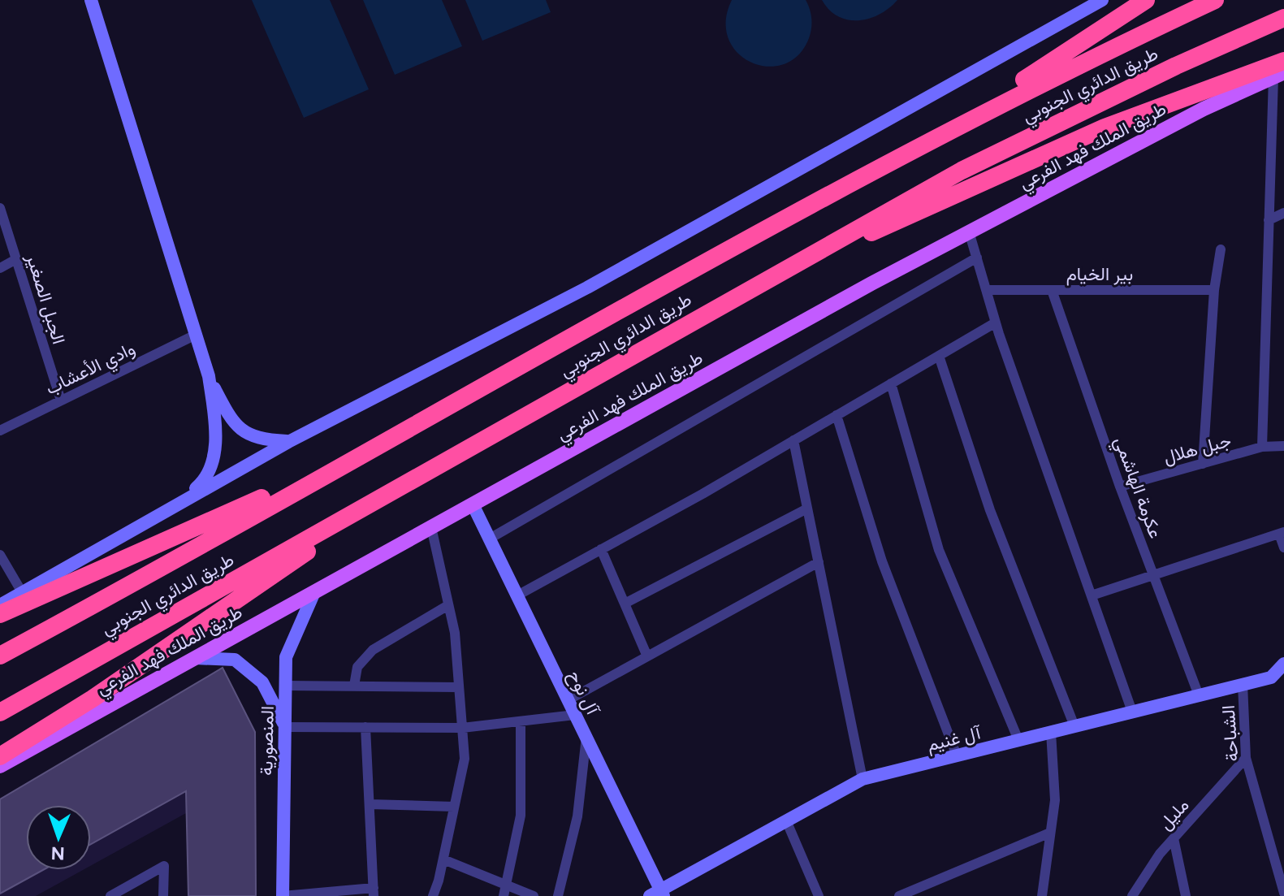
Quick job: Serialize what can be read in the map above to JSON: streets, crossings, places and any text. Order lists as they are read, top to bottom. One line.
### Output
{"streets":{"highway":["طريق الدائري الجنوبي"],"main road":["طريق الملك فهد الفرعي","آل نوح","آل غنيم","المنصورية"],"street":["بير الخيام","الجبل الصغير","وادي الأعشاب","جبل هلال","عكرمة الهاشمي","الشباحة","مليل"]},"crossings":[["طريق الملك فهد الفرعي","آل نوح"],["طريق الملك فهد الفرعي","المنصورية"],["بير الخيام","عكرمة الهاشمي"],["الجبل الصغير","وادي الأعشاب"],["جبل هلال","عكرمة الهاشمي"],["عكرمة الهاشمي","آل غنيم"],["آل نوح","آل غنيم"],["الشباحة","آل غنيم"],["الشباحة","مليل"]],"north":"bottom"}
